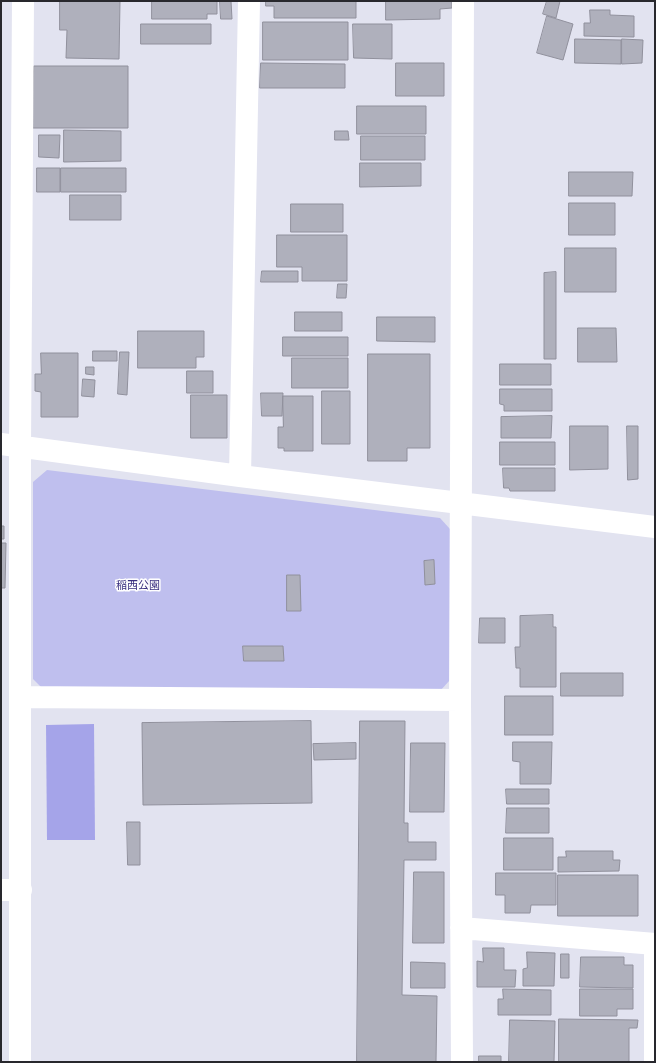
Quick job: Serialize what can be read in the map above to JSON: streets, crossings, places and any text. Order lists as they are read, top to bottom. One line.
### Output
{"parks":["稲西公園"]}
